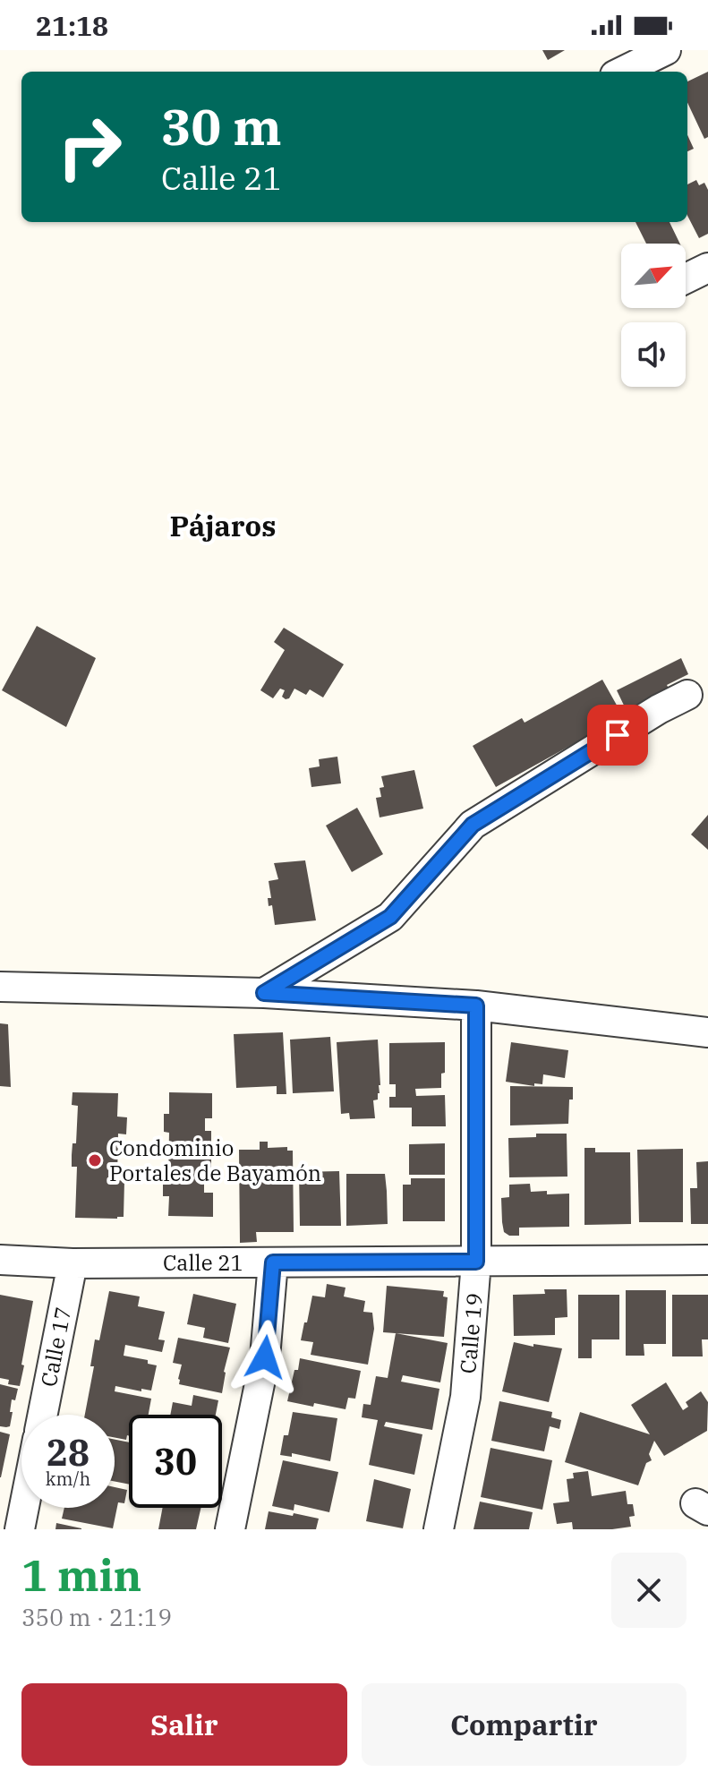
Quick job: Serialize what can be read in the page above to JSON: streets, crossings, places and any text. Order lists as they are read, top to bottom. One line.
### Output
{"streets":{"street":["Calle 21","Calle 19","Calle 17"]},"crossings":[["Calle 21","Calle 19"],["Calle 21","Calle 17"]],"districts":["Pájaros"],"places":["Condominio Portales de Bayamón"],"north":"top right","page":{"status":"21:18","turn":["30 m","Calle 21"],"speed":"28 km/h","limit":"30","heading":["1 min","350 m · 21:19"],"buttons":["Salir","Compartir"]}}
